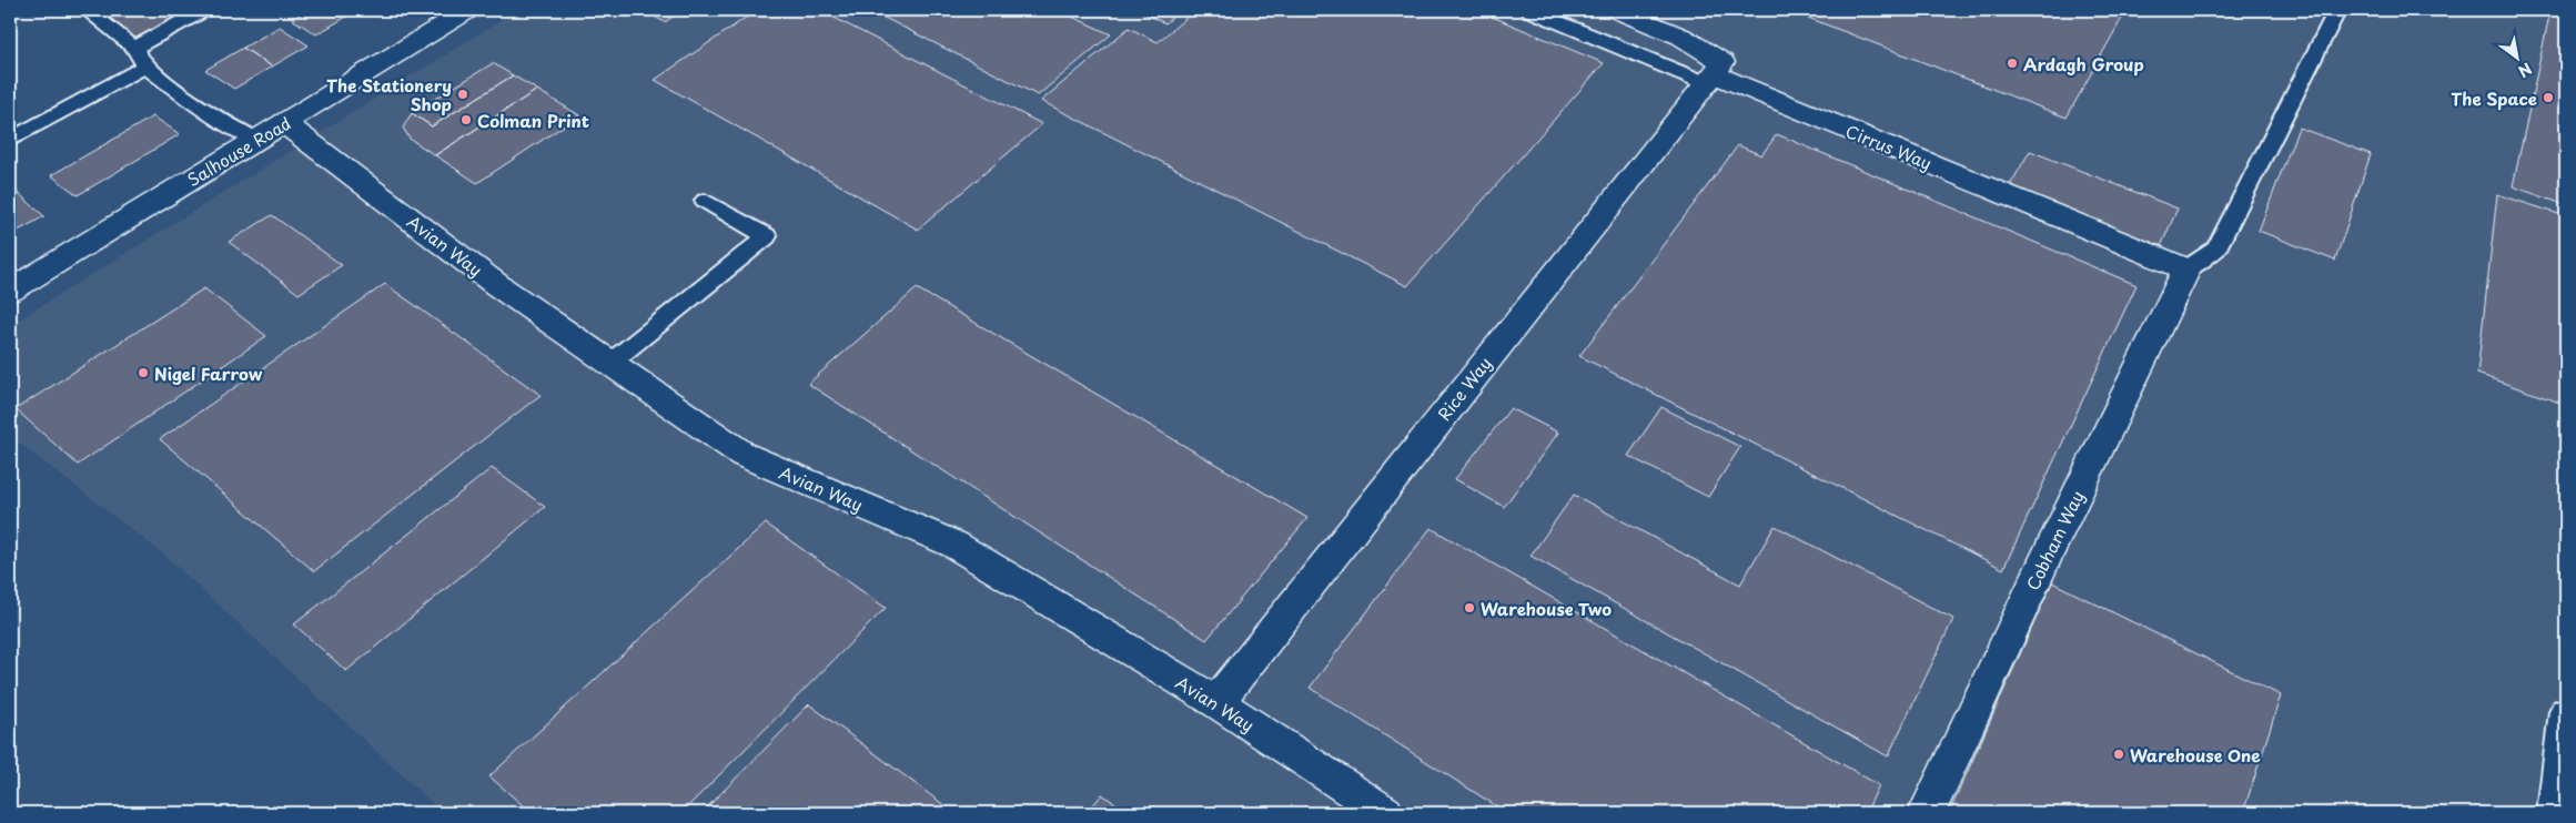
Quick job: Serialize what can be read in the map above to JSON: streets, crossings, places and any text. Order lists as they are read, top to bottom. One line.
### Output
{"streets":{"street":["Cirrus Way","Salhouse Road","Avian Way","Rice Way","Cobham Way"]},"crossings":[["Cirrus Way","Rice Way"],["Cirrus Way","Cobham Way"],["Salhouse Road","Avian Way"],["Avian Way","Rice Way"]],"places":["Ardagh Group","The Stationery Shop","The Space","Colman Print","Nigel Farrow","Warehouse Two","Warehouse One"],"north":"bottom right"}
